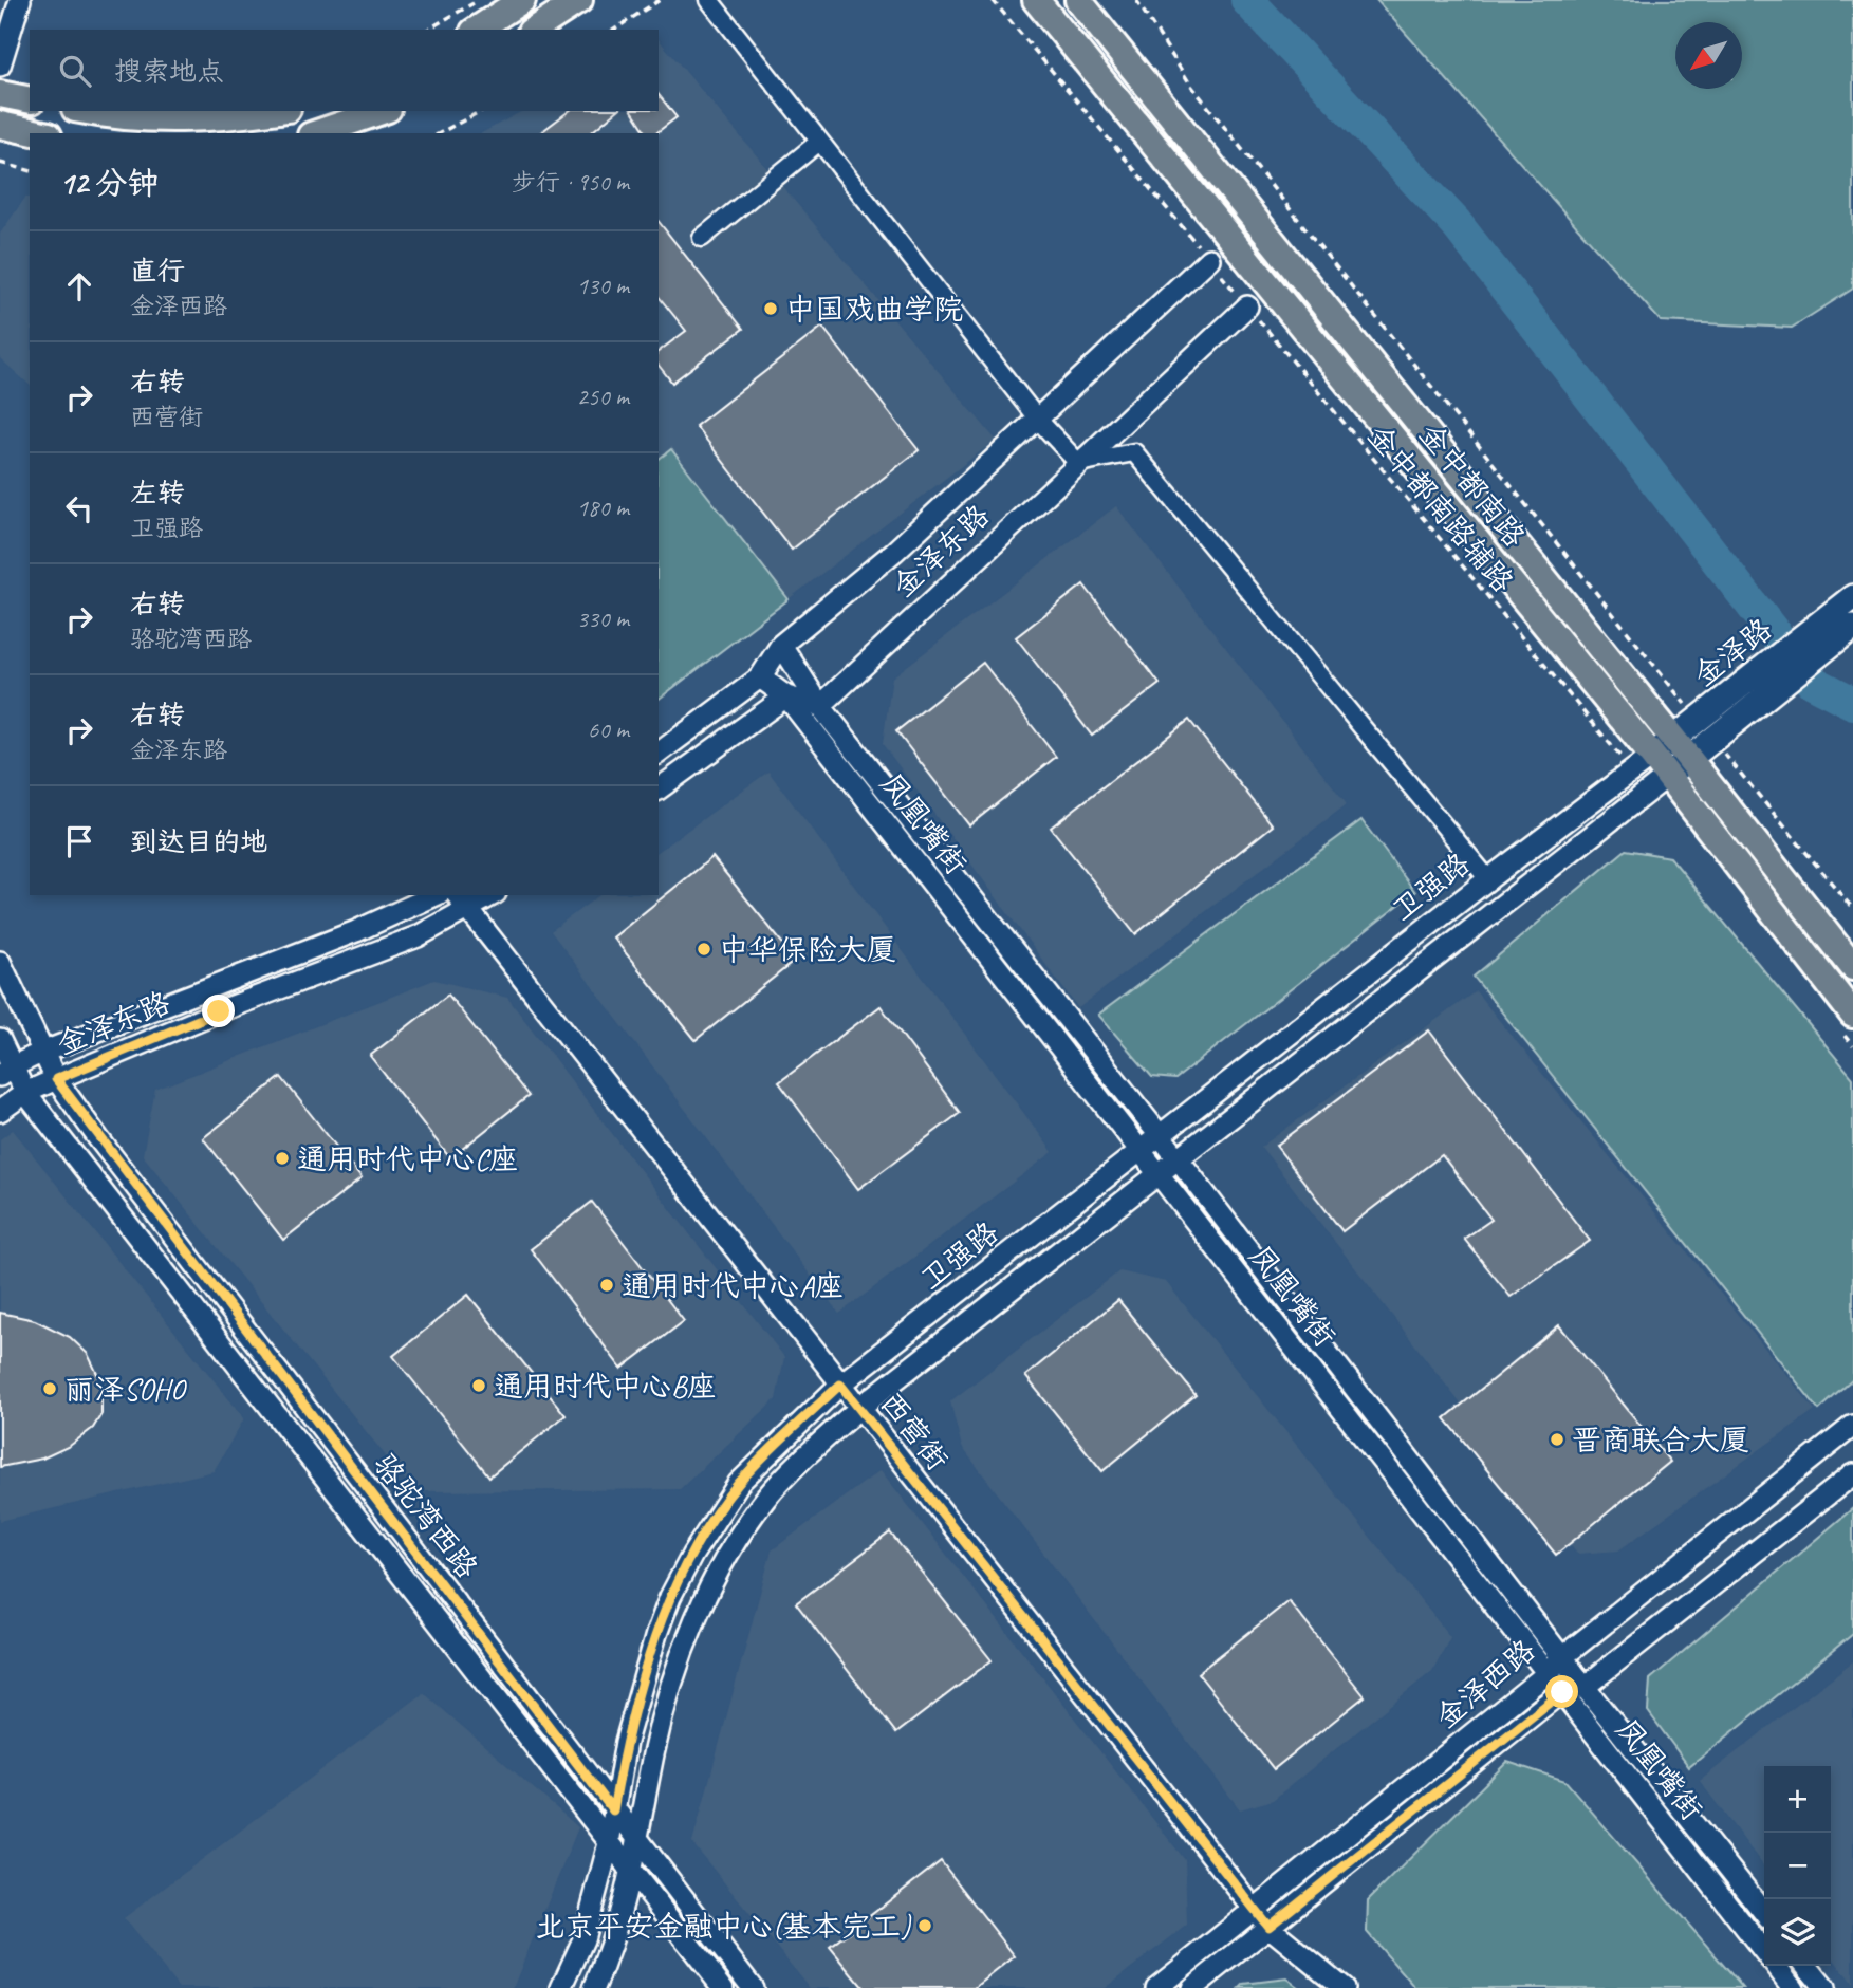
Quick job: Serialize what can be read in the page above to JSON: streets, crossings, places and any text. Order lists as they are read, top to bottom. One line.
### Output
{"streets":{"main road":["金中都南路","金泽路"],"street":["金泽东路","凤凰嘴街","卫强路","西营街","骆驼湾西路","金泽西路"],"path":["金中都南路辅路"]},"crossings":[["金中都南路","金中都南路辅路"],["金中都南路","金泽路"],["金中都南路","卫强路"],["金中都南路辅路","金泽东路"],["金中都南路辅路","金泽路"],["金中都南路辅路","卫强路"],["金泽东路","凤凰嘴街"],["金泽东路","西营街"],["金泽东路","骆驼湾西路"],["金泽路","卫强路"],["凤凰嘴街","卫强路"],["凤凰嘴街","金泽西路"],["卫强路","西营街"],["卫强路","骆驼湾西路"],["西营街","金泽西路"]],"places":["中国戏曲学院","中华保险大厦","通用时代中心C座","通用时代中心A座","通用时代中心B座","丽泽SOHO","晋商联合大厦","北京平安金融中心(基本完工)"],"north":"bottom left","page":{"search":"搜索地点","heading":["12 分钟","步行 · 950 m"],"list":[["直行","金泽西路","130 m"],["右转","西营街","250 m"],["左转","卫强路","180 m"],["右转","骆驼湾西路","330 m"],["右转","金泽东路","60 m"],"到达目的地"],"map_buttons":["+","−"]}}
